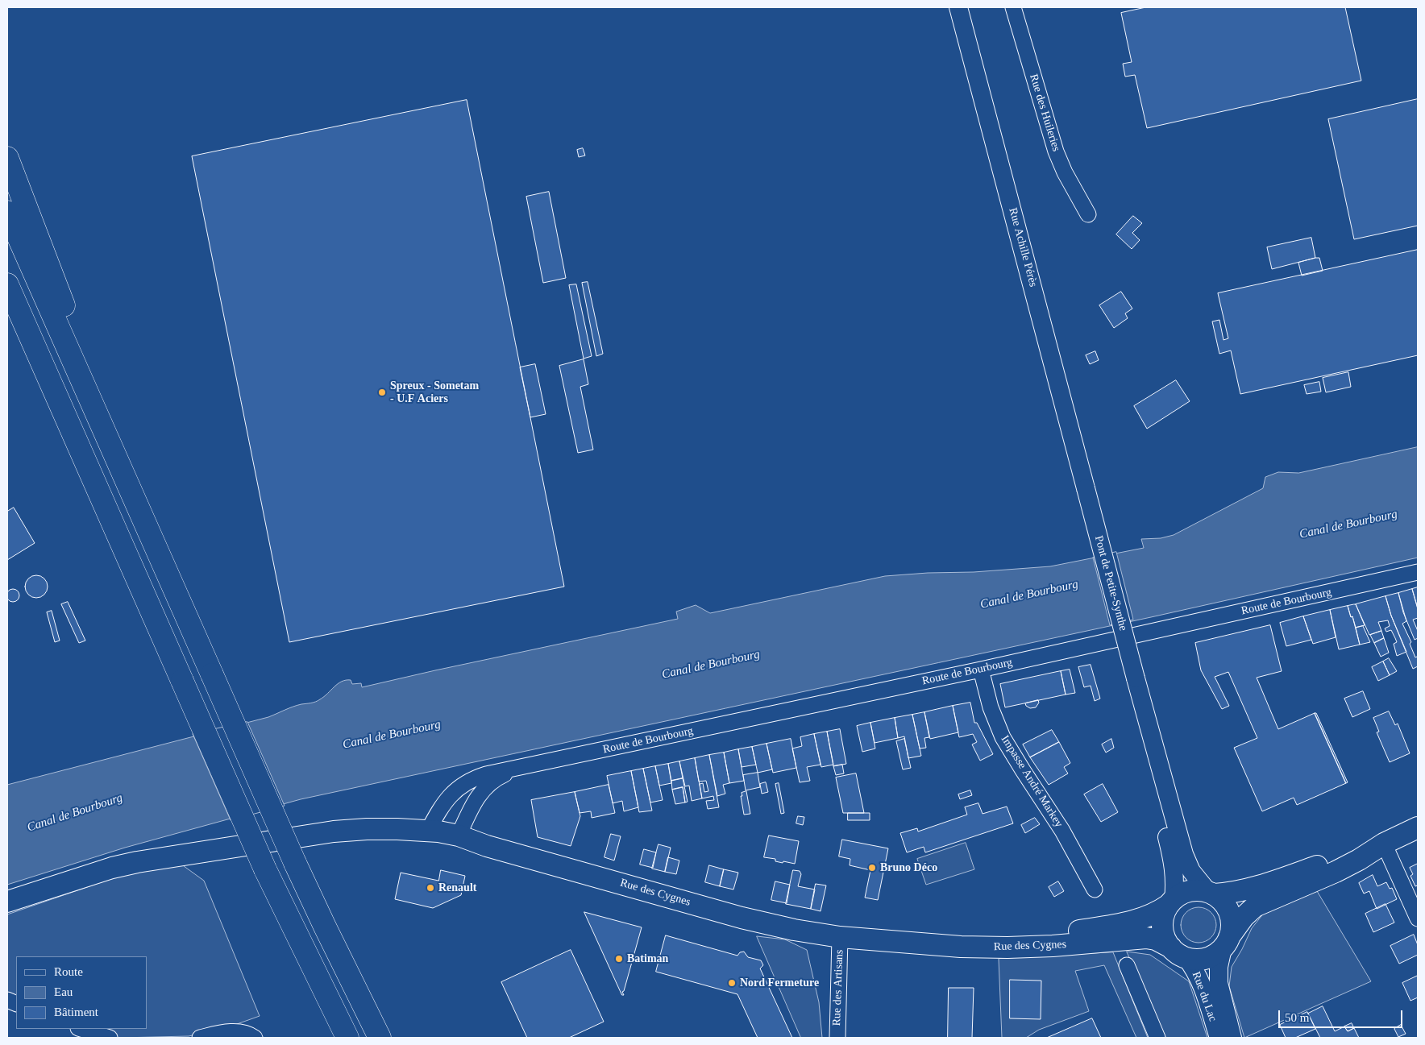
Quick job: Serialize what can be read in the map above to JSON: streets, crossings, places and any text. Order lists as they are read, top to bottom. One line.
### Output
{"streets":{"main road":["Rue des Cygnes"],"street":["Rue des Huileries","Rue Achille Pérès","Pont de Petite-Synthe","Route de Bourbourg","Impasse André Markey","Rue des Artisans","Rue du Lac"]},"crossings":[["Rue Achille Pérès","Pont de Petite-Synthe"],["Route de Bourbourg","Impasse André Markey"],["Route de Bourbourg","Rue des Cygnes"],["Rue des Cygnes","Rue des Artisans"],["Rue des Cygnes","Rue du Lac"]],"water":["Canal de Bourbourg"],"places":["Spreux - Sometam - U.F Aciers","Bruno Déco","Renault","Batiman","Nord Fermeture"],"legend":["Route","Eau","Bâtiment"],"scale_bar":"50 m"}
